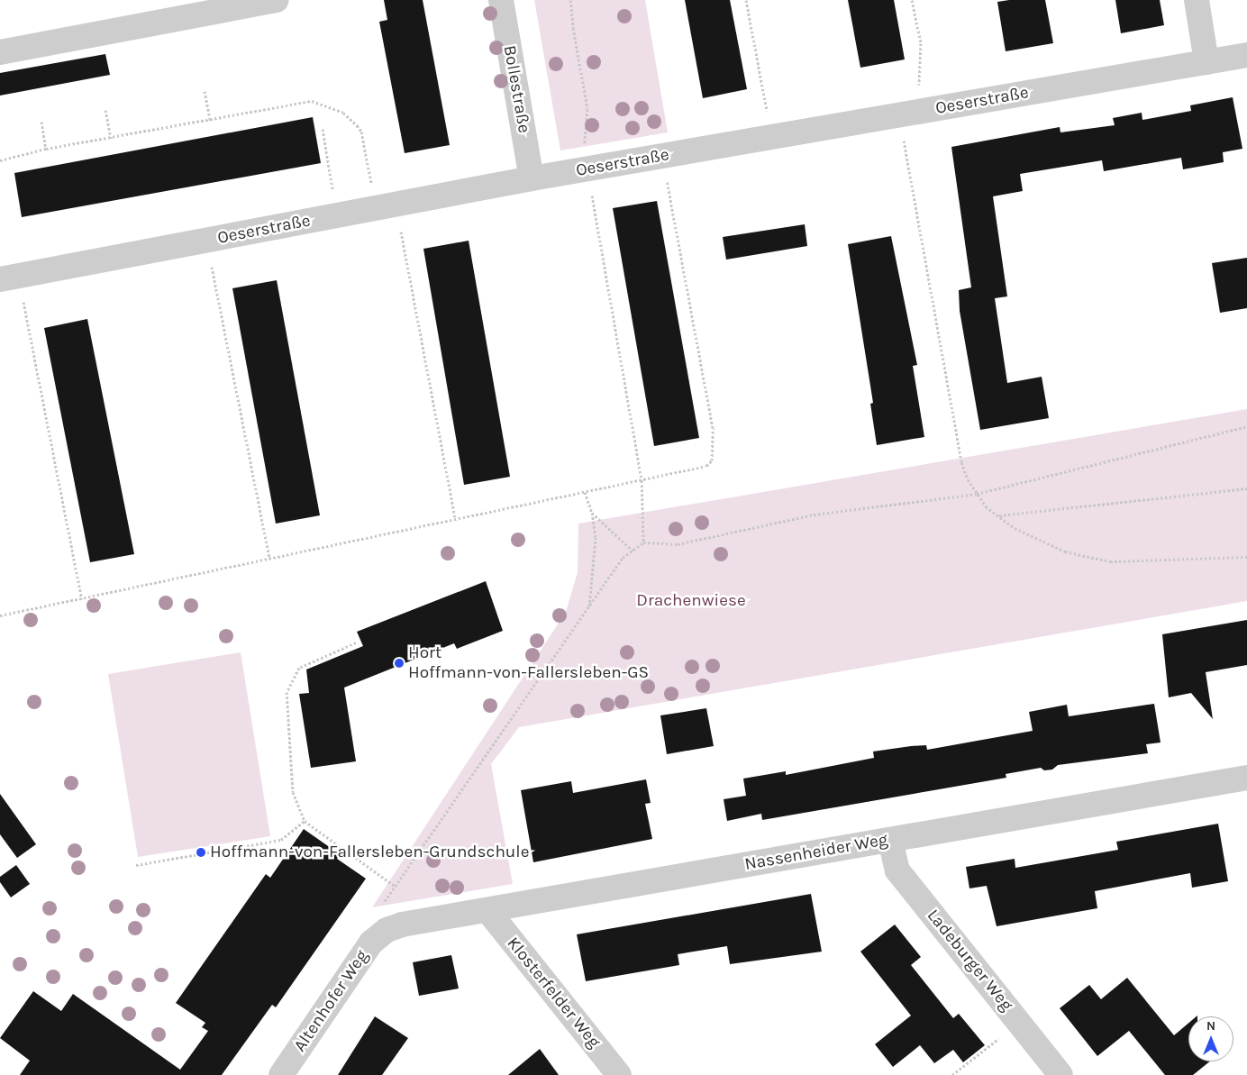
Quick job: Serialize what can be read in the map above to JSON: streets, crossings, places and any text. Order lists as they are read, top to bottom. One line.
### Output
{"streets":{"street":["Bollestraße","Oeserstraße","Nassenheider Weg","Ladeburger Weg","Klosterfelder Weg","Altenhofer Weg"]},"crossings":[["Bollestraße","Oeserstraße"],["Nassenheider Weg","Ladeburger Weg"],["Nassenheider Weg","Klosterfelder Weg"],["Nassenheider Weg","Altenhofer Weg"]],"parks":["Drachenwiese"],"places":["Hort Hoffmann-von-Fallersleben-GS","Hoffmann-von-Fallersleben-Grundschule"],"north":"top"}
